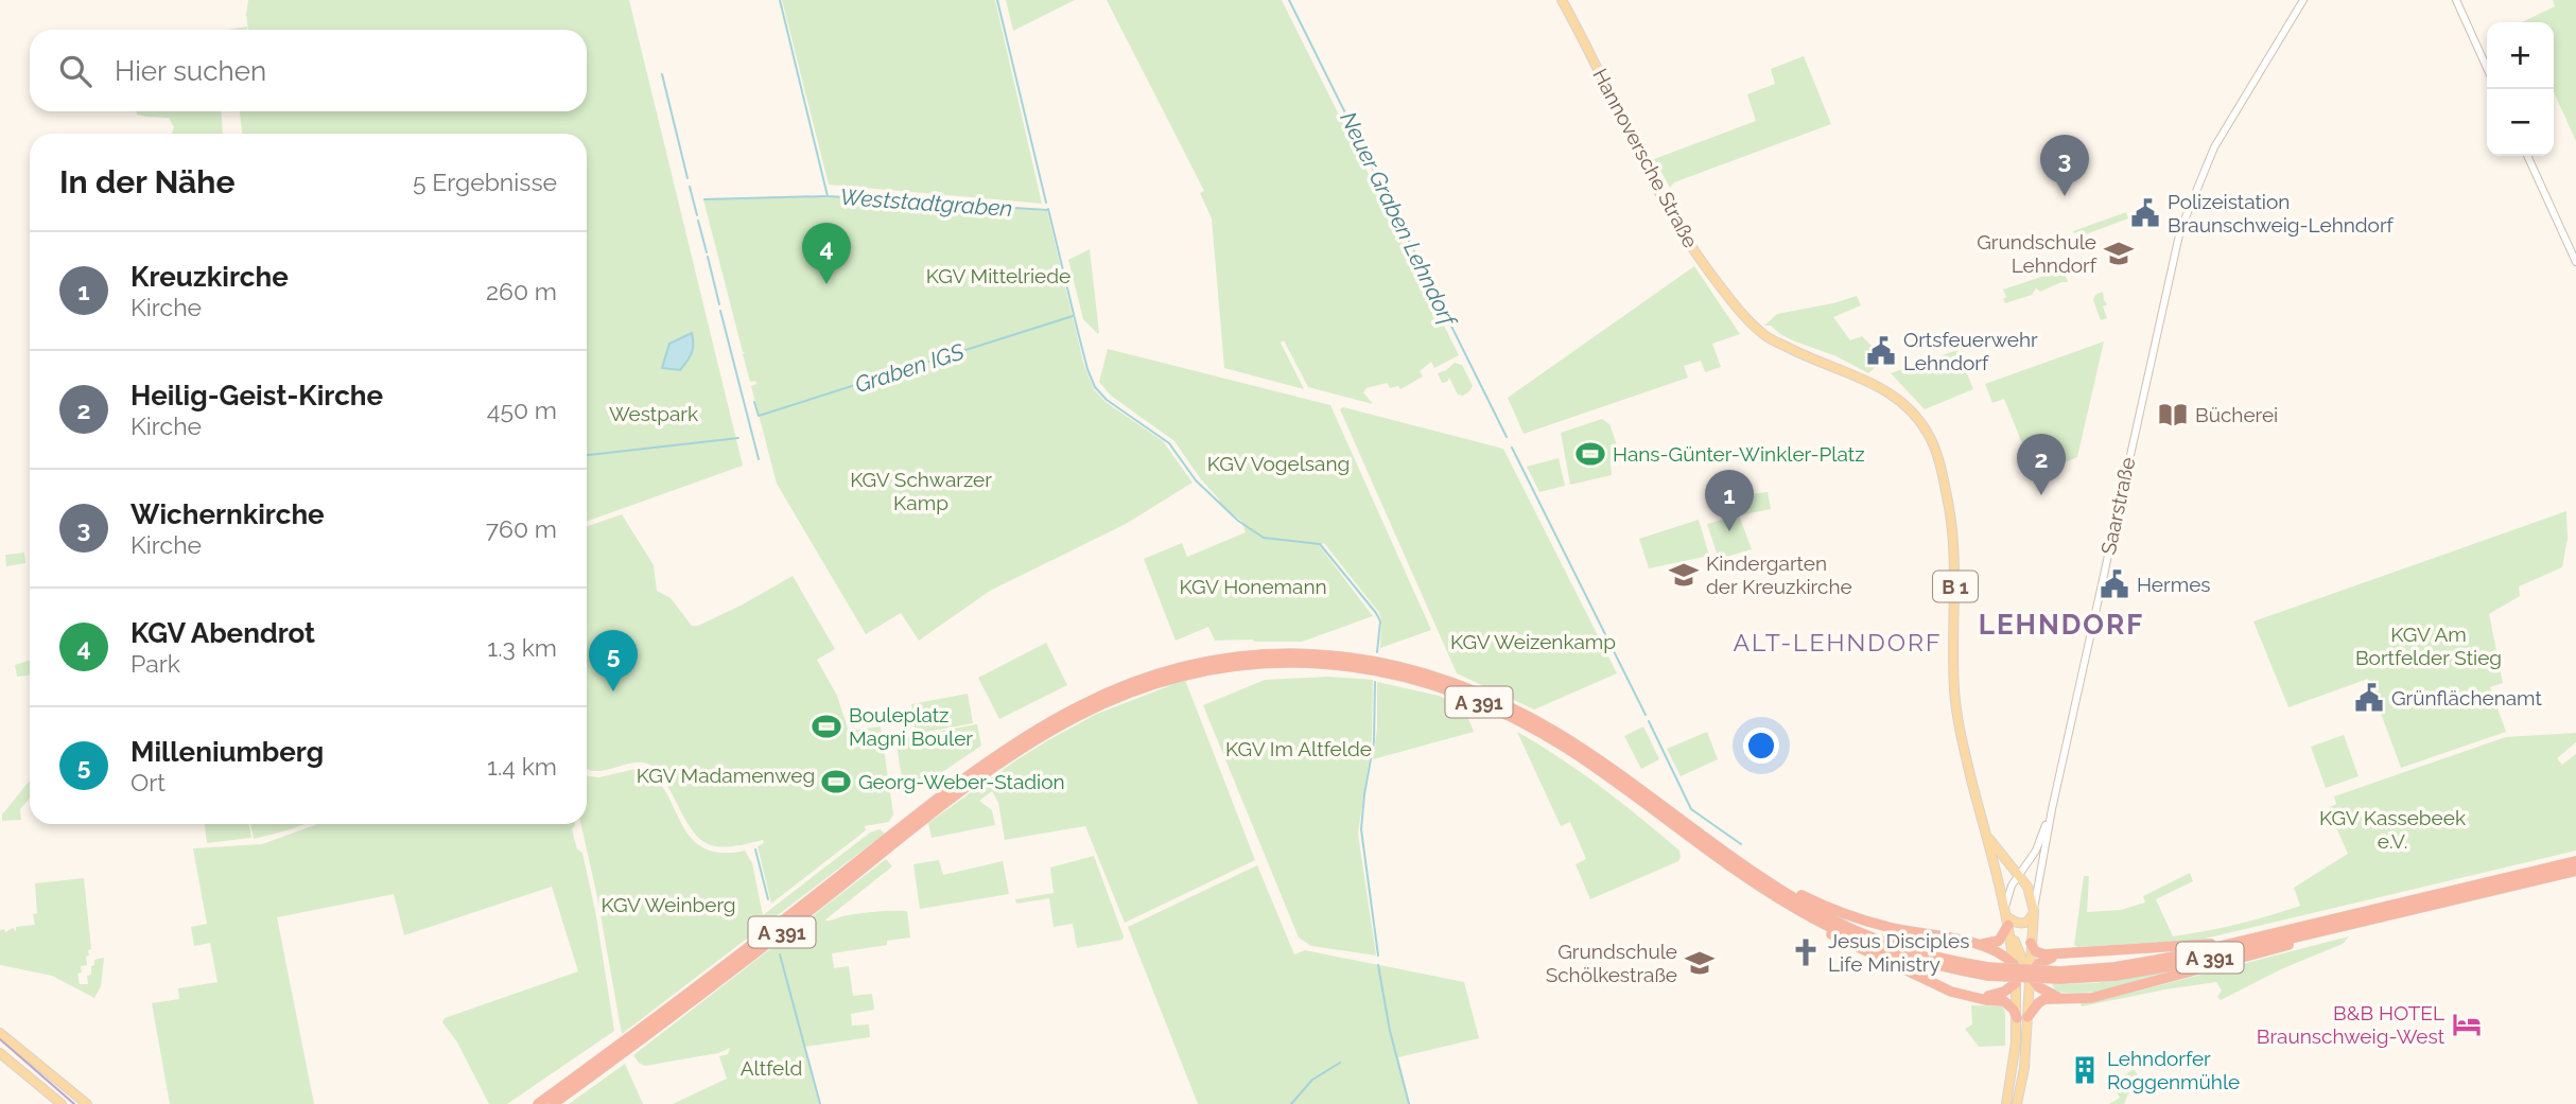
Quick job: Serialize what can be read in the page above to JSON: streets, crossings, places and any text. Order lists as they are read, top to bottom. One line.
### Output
{"streets":{"highway":["A 391"],"main road":["Hannoversche Straße","B 1"],"street":["Saarstraße"]},"crossings":[["Hannoversche Straße","Saarstraße"]],"districts":["LEHNDORF","ALT-LEHNDORF"],"water":["Weststadtgraben","Neuer Graben Lehndorf","Graben IGS"],"parks":["KGV Mittelriede","Westpark","KGV Vogelsang","KGV Schwarzer Kamp","KGV Honemann","KGV Am Bortfelder Stieg","KGV Weizenkamp","KGV Im Altfelde","KGV Madamenweg","KGV Kassebeek e.V.","KGV Weinberg","Altfeld"],"places":{"public building":["Polizeistation Braunschweig-Lehndorf","Ortsfeuerwehr Lehndorf","Hermes","Grünflächenamt"],"school or university":["Grundschule Lehndorf","Kindergarten der Kreuzkirche","Grundschule Schölkestraße"],"library":["Bücherei"],"sports":["Hans-Günter-Winkler-Platz","Bouleplatz Magni Bouler","Georg-Weber-Stadion"],"church":["Jesus Disciples Life Ministry"],"hotel":["B&B HOTEL Braunschweig-West"],"building":["Lehndorfer Roggenmühle"]},"page":{"map_buttons":["+","−"],"search":"Hier suchen","heading":["In der Nähe","5 Ergebnisse"],"pins":["3","4","2","1","5"],"list":[{"mark":"1","name":"Kreuzkirche","note":"Kirche","value":"260 m"},{"mark":"2","name":"Heilig-Geist-Kirche","note":"Kirche","value":"450 m"},{"mark":"3","name":"Wichernkirche","note":"Kirche","value":"760 m"},{"mark":"4","name":"KGV Abendrot","note":"Park","value":"1.3 km"},{"mark":"5","name":"Milleniumberg","note":"Ort","value":"1.4 km"}]}}
